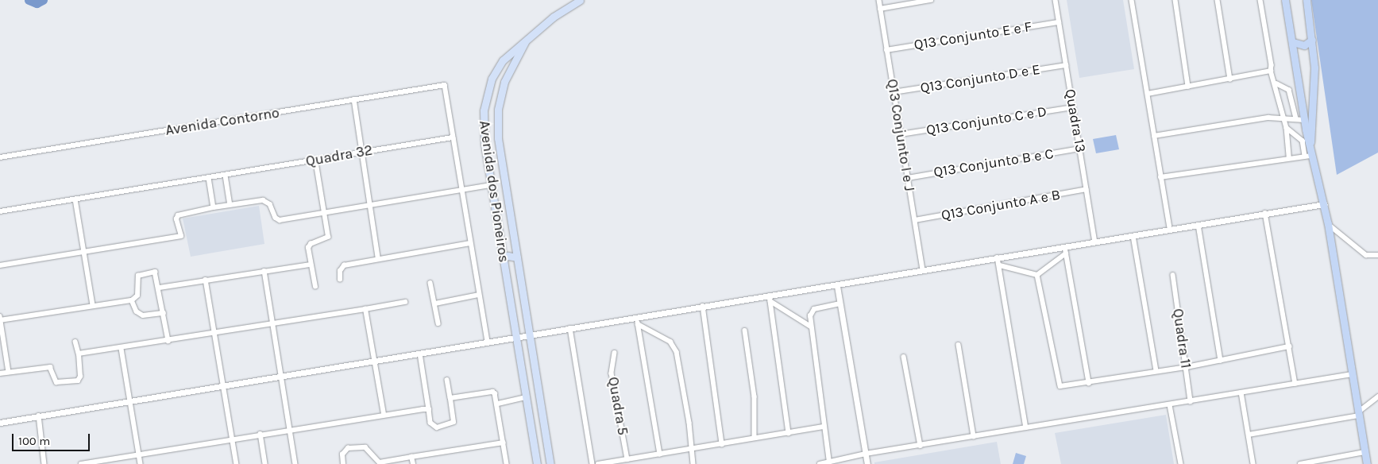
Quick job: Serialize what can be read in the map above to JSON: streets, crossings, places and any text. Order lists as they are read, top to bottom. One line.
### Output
{"streets":{"main road":["Avenida dos Pioneiros"],"street":["Q13 Conjunto E e F","Q13 Conjunto D e E","Q13 Conjunto C e D","Quadra 13","Avenida Contorno","Q13 Conjunto I e J","Quadra 32","Q13 Conjunto B e C","Q13 Conjunto A e B","Quadra 11","Quadra 5"]},"crossings":[["Q13 Conjunto E e F","Quadra 13"],["Q13 Conjunto E e F","Q13 Conjunto I e J"],["Q13 Conjunto D e E","Quadra 13"],["Q13 Conjunto D e E","Q13 Conjunto I e J"],["Q13 Conjunto C e D","Quadra 13"],["Q13 Conjunto C e D","Q13 Conjunto I e J"],["Quadra 13","Q13 Conjunto B e C"],["Quadra 13","Q13 Conjunto A e B"],["Avenida Contorno","Quadra 32"],["Q13 Conjunto I e J","Q13 Conjunto B e C"],["Q13 Conjunto I e J","Q13 Conjunto A e B"]],"scale_bar":"100 m"}
